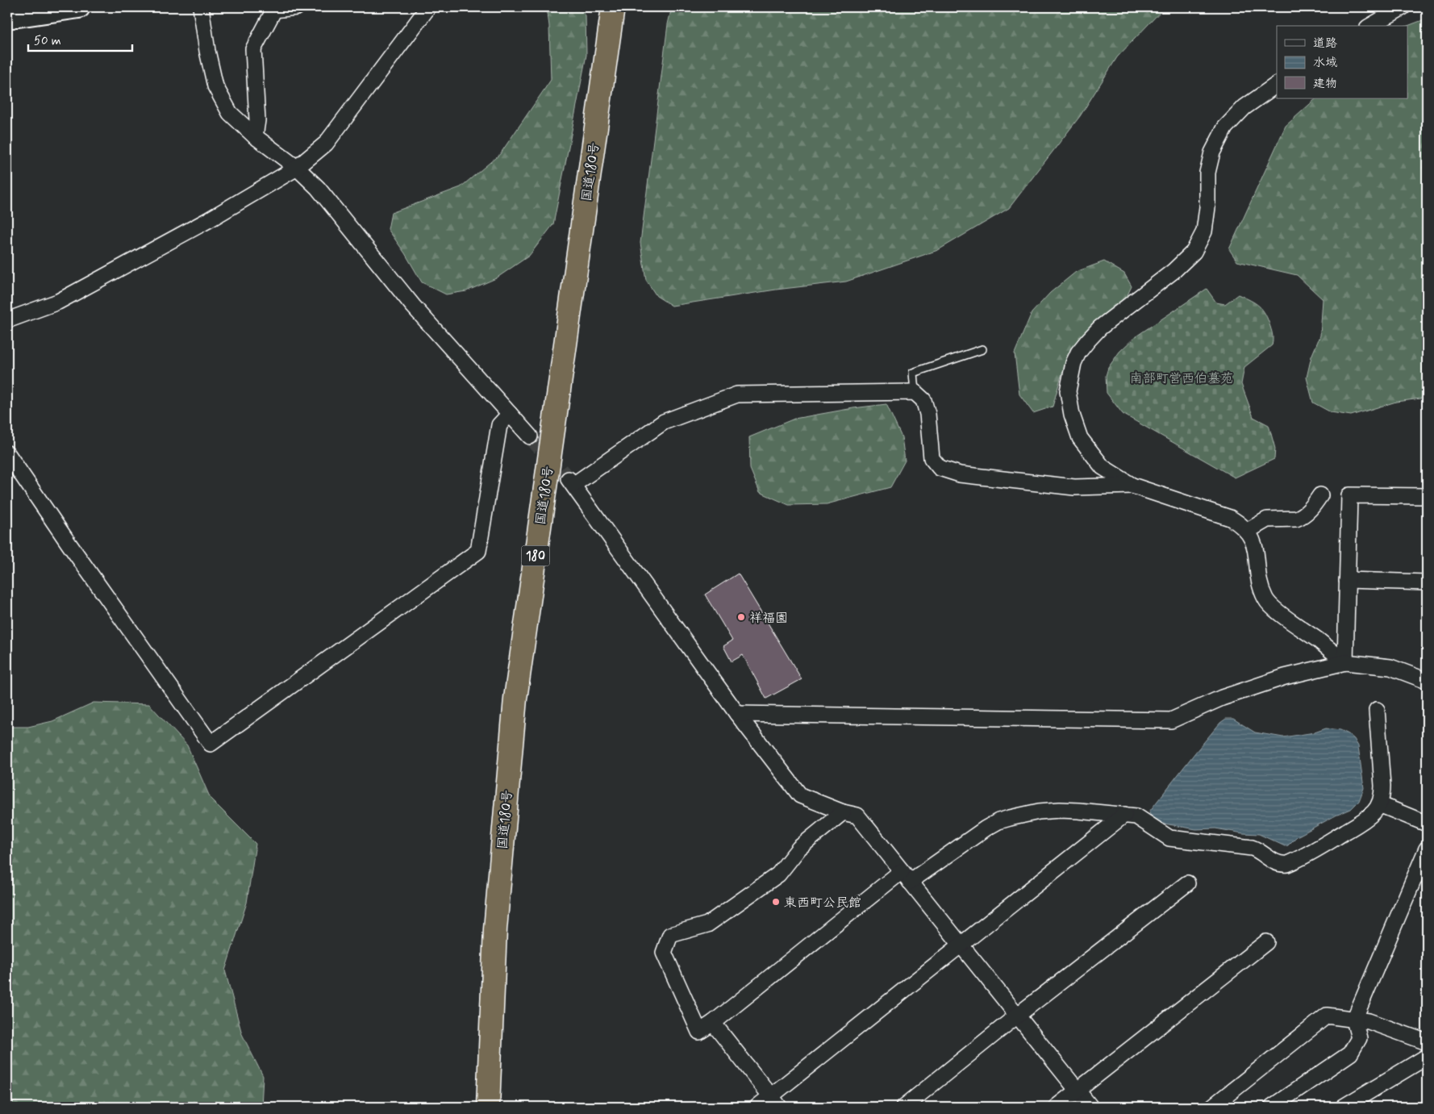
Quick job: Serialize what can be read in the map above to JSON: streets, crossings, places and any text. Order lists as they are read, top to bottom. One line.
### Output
{"streets":{"highway":["国道180号","180"]},"parks":["南部町営西伯墓苑"],"places":["祥福園","東西町公民館"],"legend":["道路","水域","建物"],"scale_bar":"50 m"}
